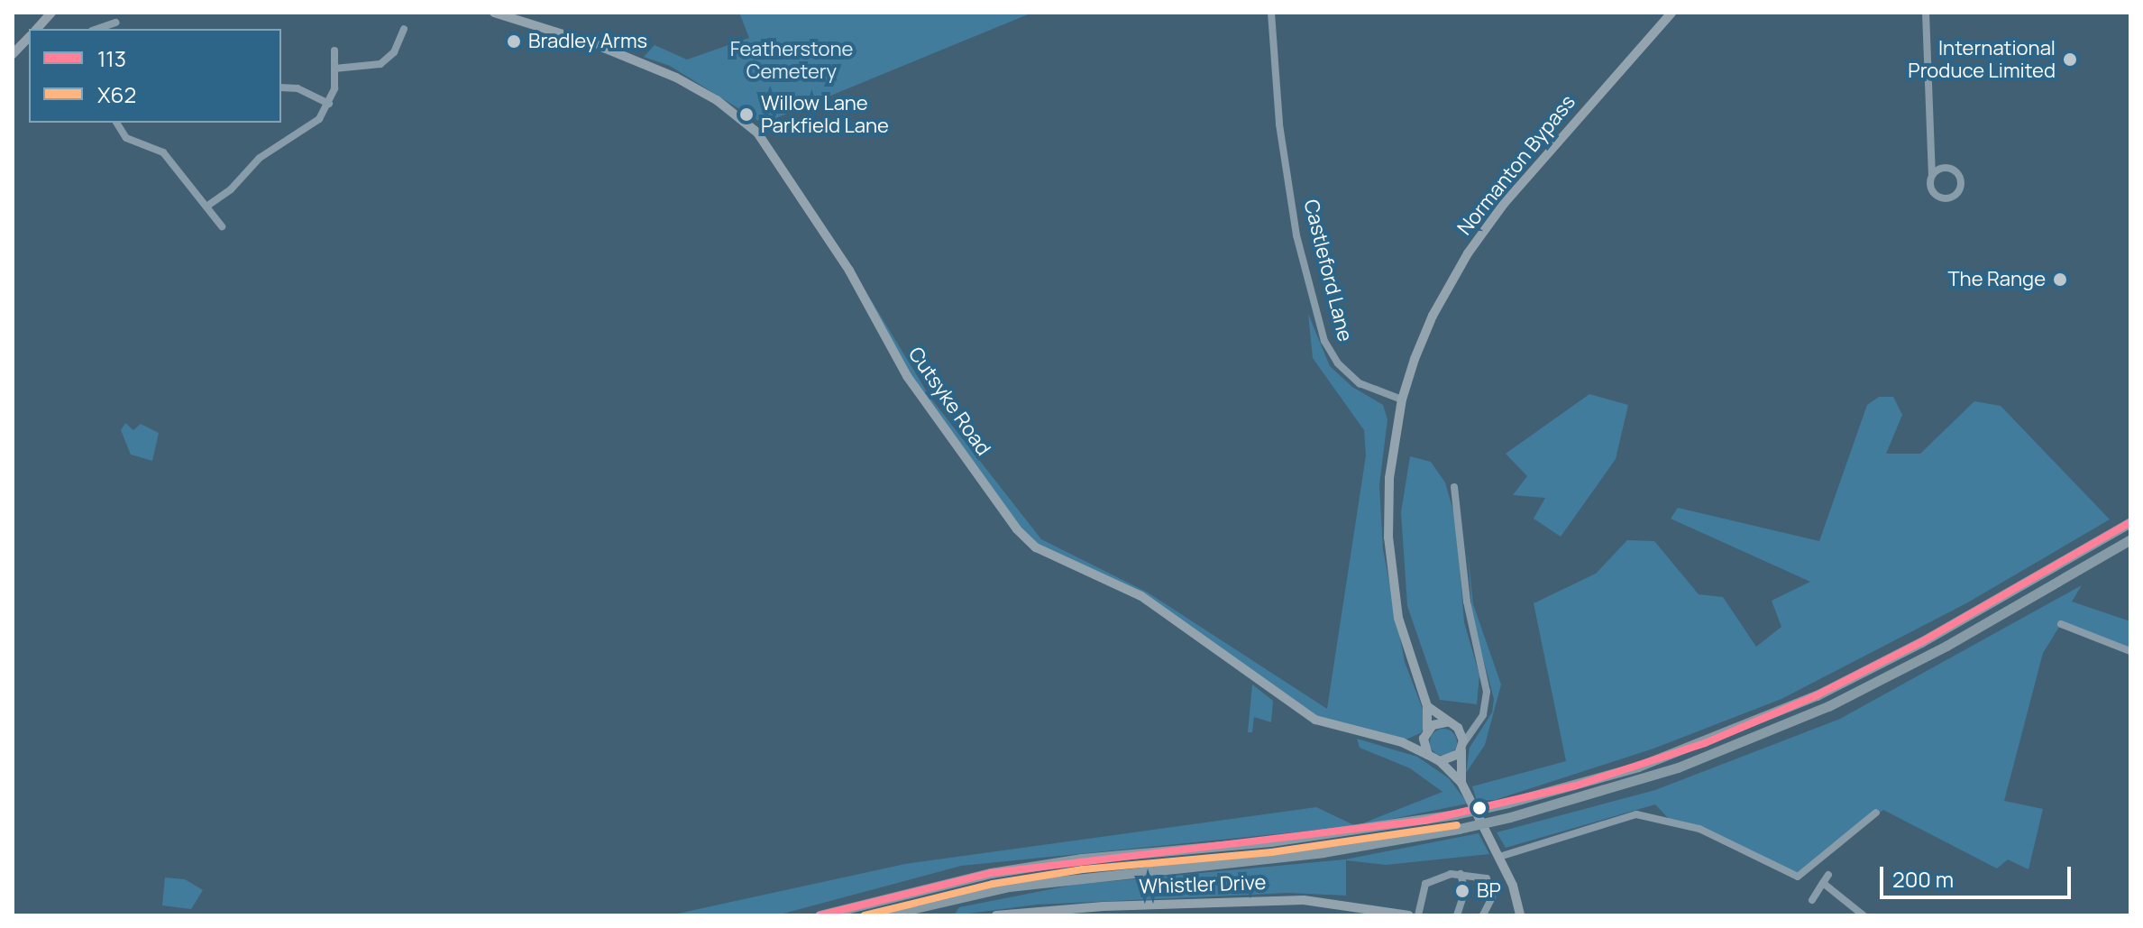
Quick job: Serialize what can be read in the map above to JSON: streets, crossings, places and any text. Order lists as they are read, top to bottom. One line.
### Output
{"streets":{"main road":["Normanton Bypass","Cutsyke Road","Whistler Drive"],"street":["Castleford Lane"]},"crossings":[["Normanton Bypass","Castleford Lane"]],"parks":["Featherstone Cemetery"],"places":["Bradley Arms","International Produce Limited","Willow Lane Parkfield Lane","The Range","BP"],"lines":["transit line 113","transit line X62"],"legend":["113","X62"],"scale_bar":"200 m"}
